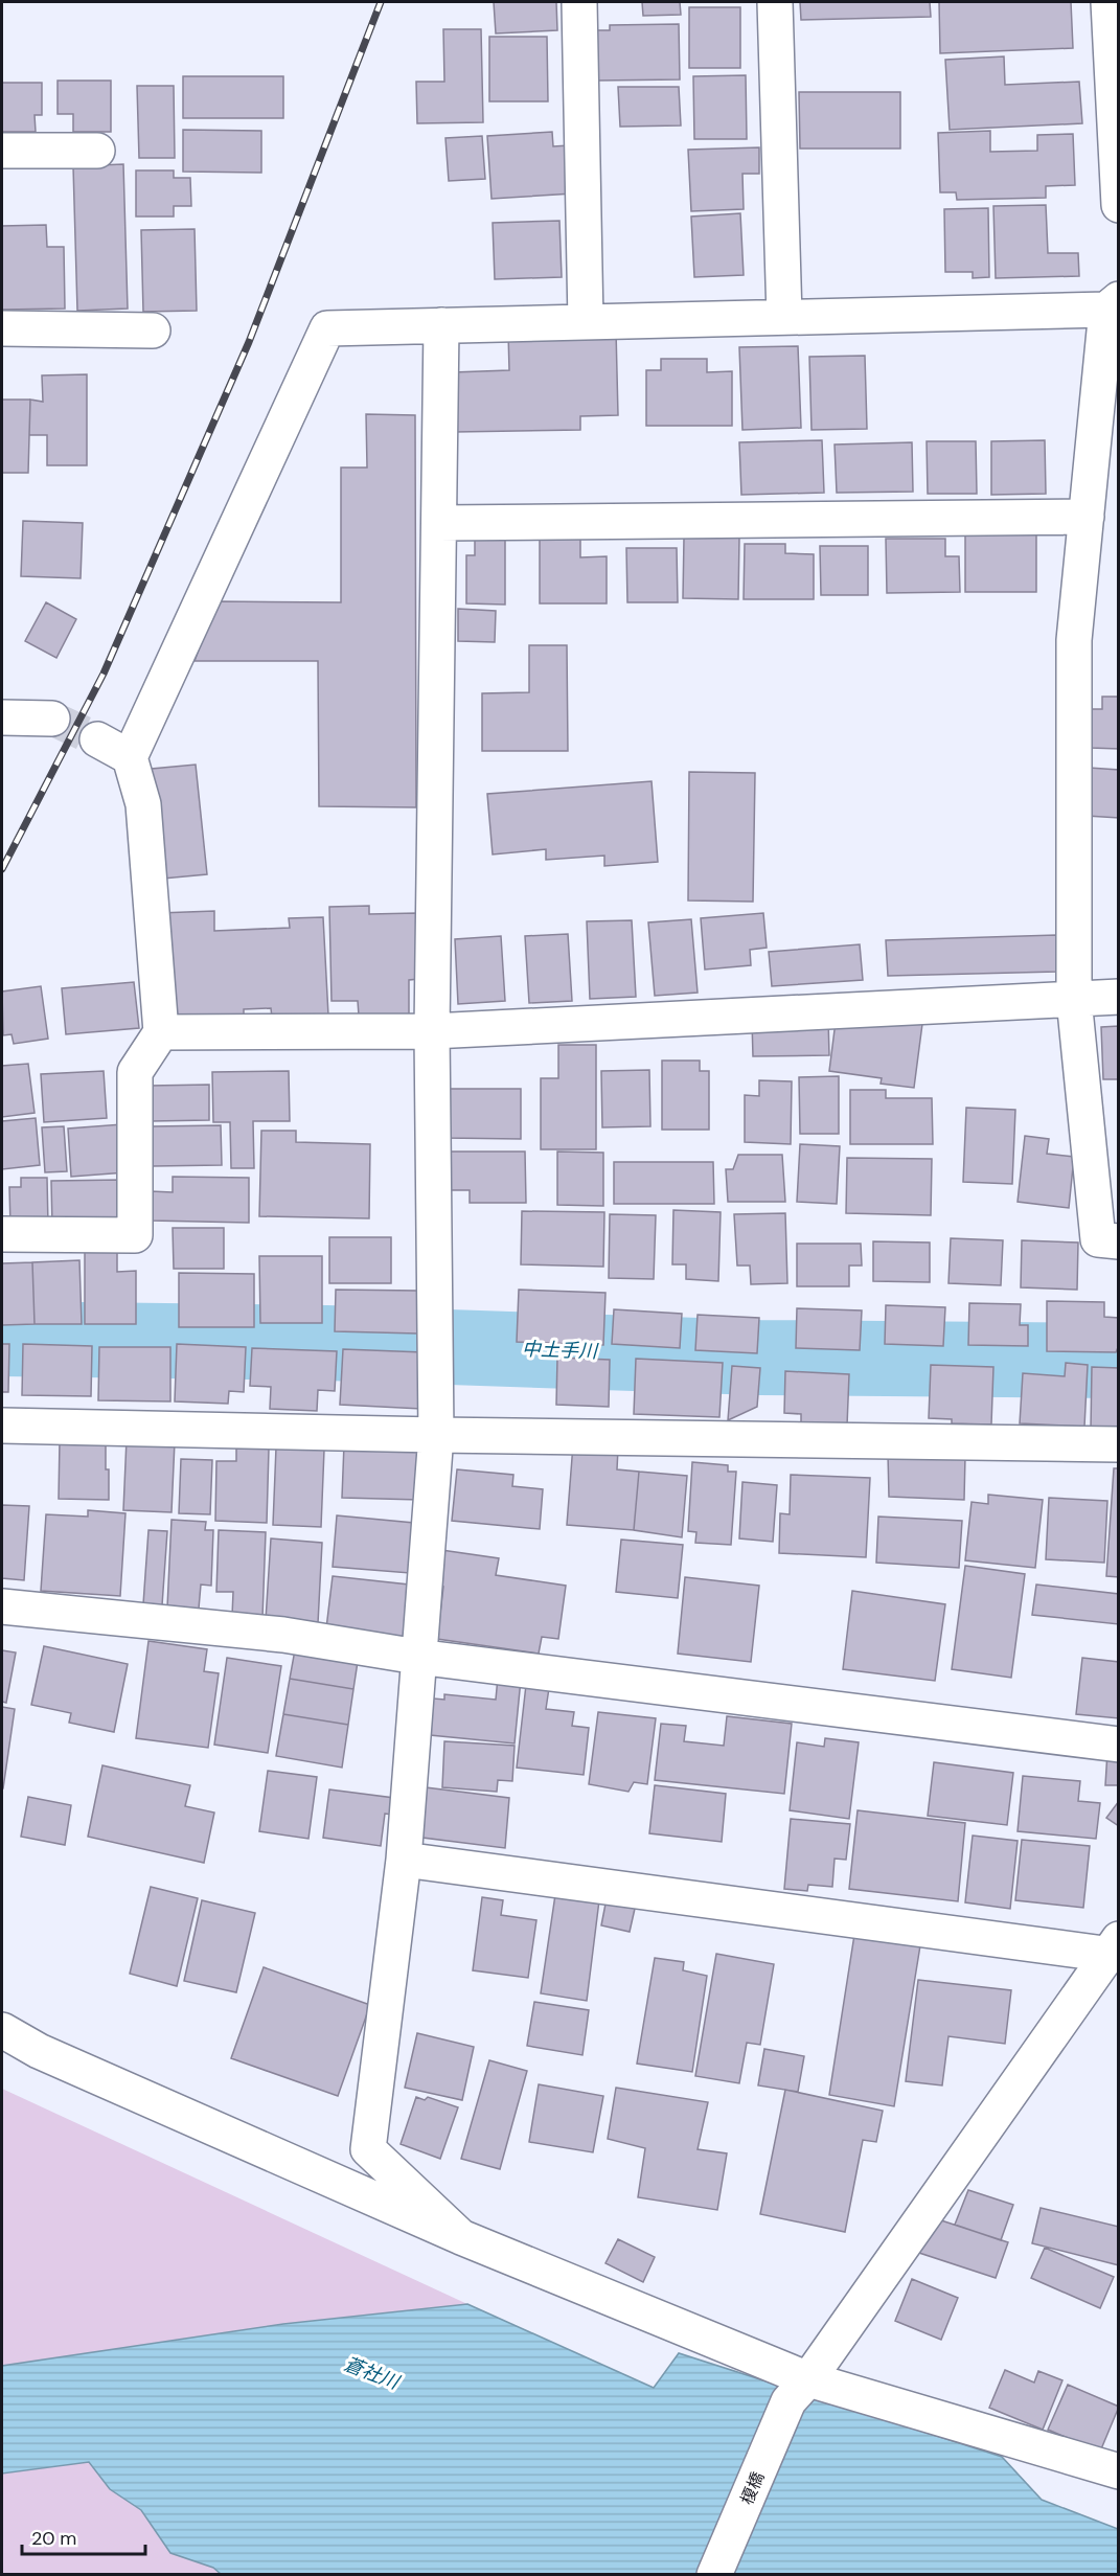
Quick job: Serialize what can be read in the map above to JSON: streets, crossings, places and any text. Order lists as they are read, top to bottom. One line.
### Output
{"streets":{"street":["榎橋"]},"water":["中土手川","蒼社川"],"scale_bar":"20 m"}
